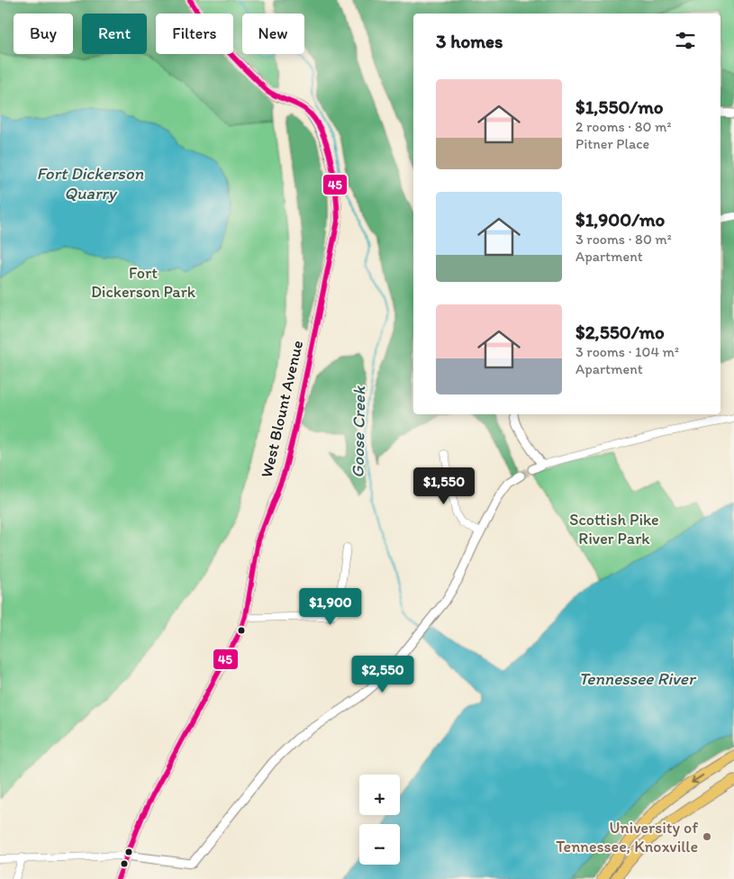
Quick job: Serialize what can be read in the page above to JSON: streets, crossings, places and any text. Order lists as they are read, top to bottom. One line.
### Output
{"streets":{"street":["West Blount Avenue"]},"water":["Fort Dickerson Quarry","Goose Creek","Tennessee River"],"parks":["Fort Dickerson Park","Scottish Pike River Park"],"places":["University of Tennessee, Knoxville"],"lines":["transit line 45"],"page":{"chip":["Buy","Rent","Filters","New"],"heading":"3 homes","list":[{"name":"$1,550/mo","note":"2 rooms · 80 m² · Pitner Place"},{"name":"$1,900/mo","note":"3 rooms · 80 m² · Apartment"},{"name":"$2,550/mo","note":"3 rooms · 104 m² · Apartment"}],"price":["$1,550","$1,900","$2,550"],"map_buttons":["+","−"]}}
